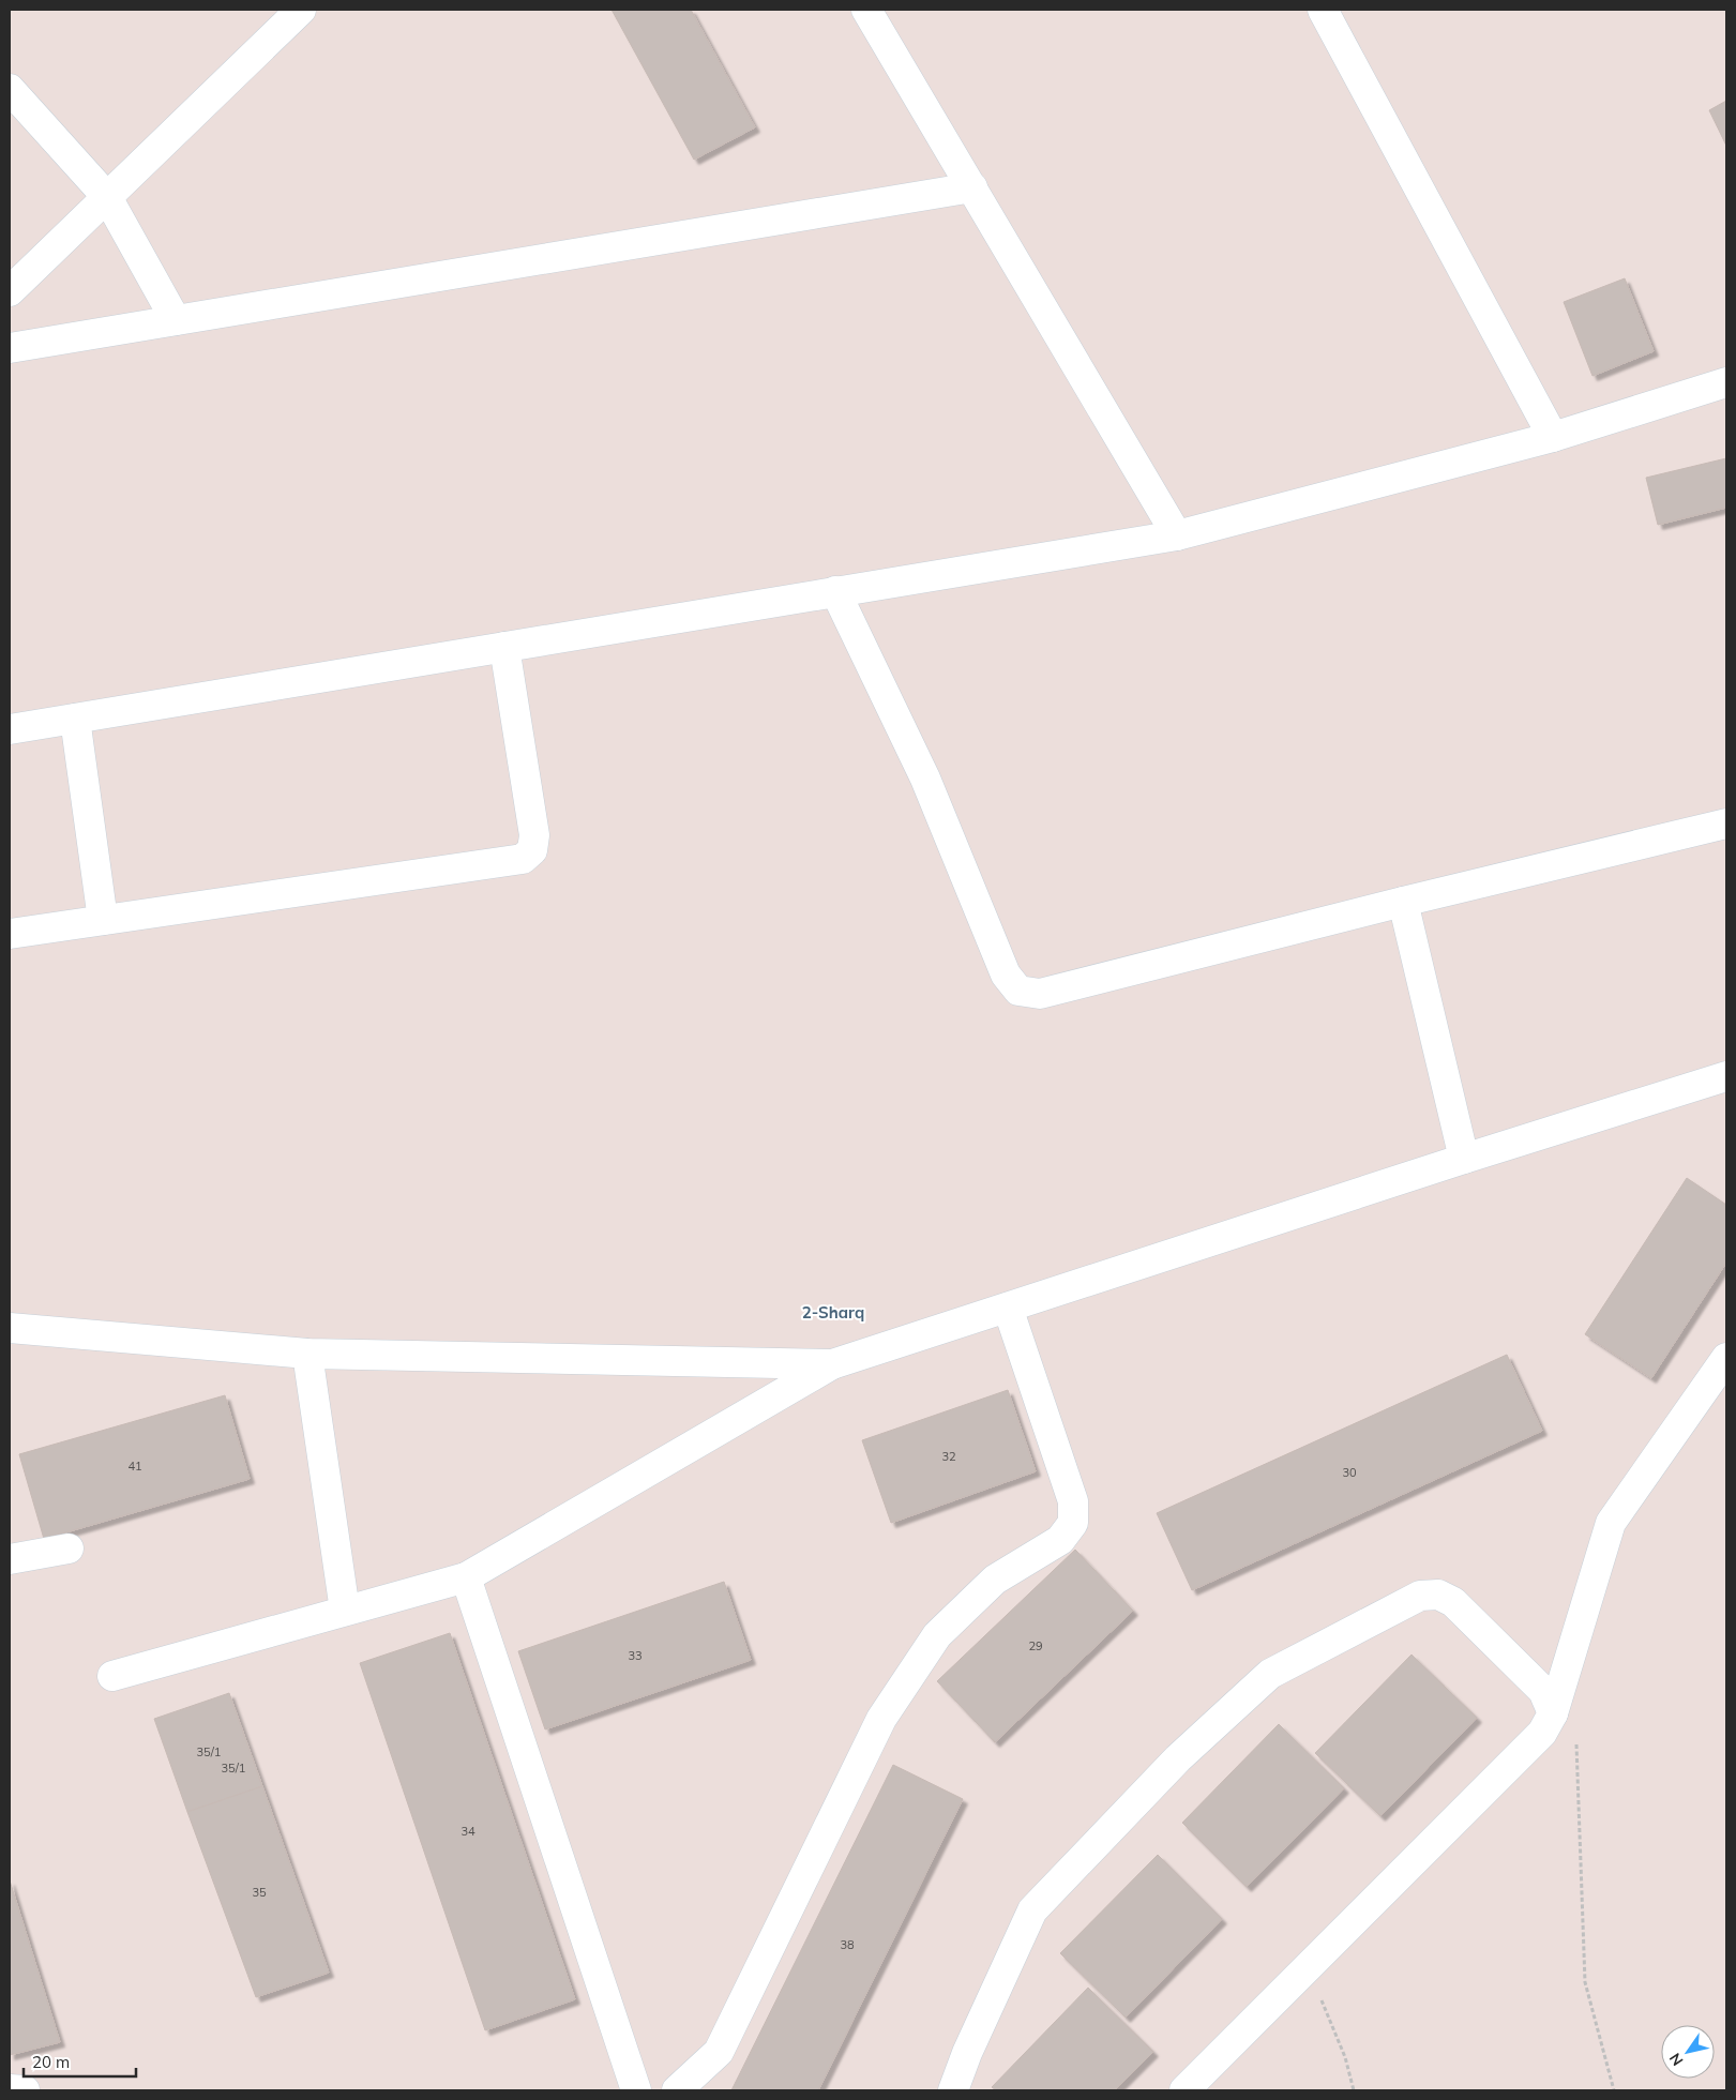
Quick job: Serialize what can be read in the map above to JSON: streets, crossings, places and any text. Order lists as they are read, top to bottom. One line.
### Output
{"districts":["2-Sharq"],"house_numbers":["32","41","30","29","33","35/1","35/1","34","35","38"],"scale_bar":"20 m","north":"bottom left"}
